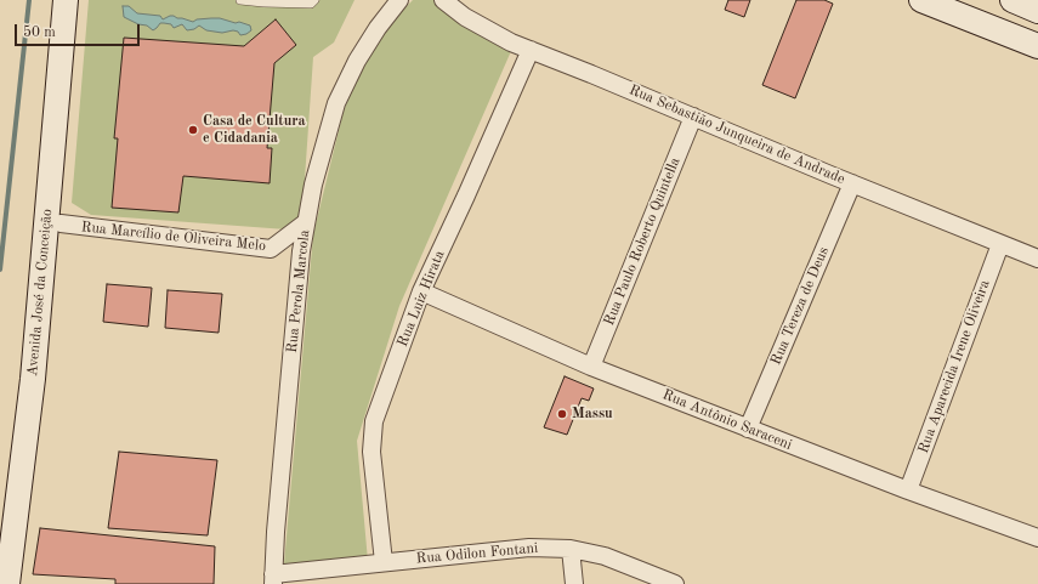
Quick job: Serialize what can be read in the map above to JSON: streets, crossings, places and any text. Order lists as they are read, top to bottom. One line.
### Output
{"streets":{"street":["Rua Sebastião Junqueira de Andrade","Rua Marcílio de Oliveira Melo","Rua Paulo Roberto Quintella","Rua Perola Marcola","Avenida José da Conceição","Rua Luiz Hirata","Rua Tereza de Deus","Rua Aparecida Irene Oliveira","Rua Antônio Saraceni","Rua Odilon Fontani"]},"crossings":[["Rua Sebastião Junqueira de Andrade","Rua Paulo Roberto Quintella"],["Rua Sebastião Junqueira de Andrade","Rua Luiz Hirata"],["Rua Sebastião Junqueira de Andrade","Rua Tereza de Deus"],["Rua Sebastião Junqueira de Andrade","Rua Aparecida Irene Oliveira"],["Rua Marcílio de Oliveira Melo","Rua Perola Marcola"],["Rua Paulo Roberto Quintella","Rua Antônio Saraceni"],["Rua Perola Marcola","Rua Odilon Fontani"],["Rua Luiz Hirata","Rua Antônio Saraceni"],["Rua Luiz Hirata","Rua Odilon Fontani"],["Rua Tereza de Deus","Rua Antônio Saraceni"],["Rua Aparecida Irene Oliveira","Rua Antônio Saraceni"]],"places":["Casa de Cultura e Cidadania","Massu"],"scale_bar":"50 m"}
